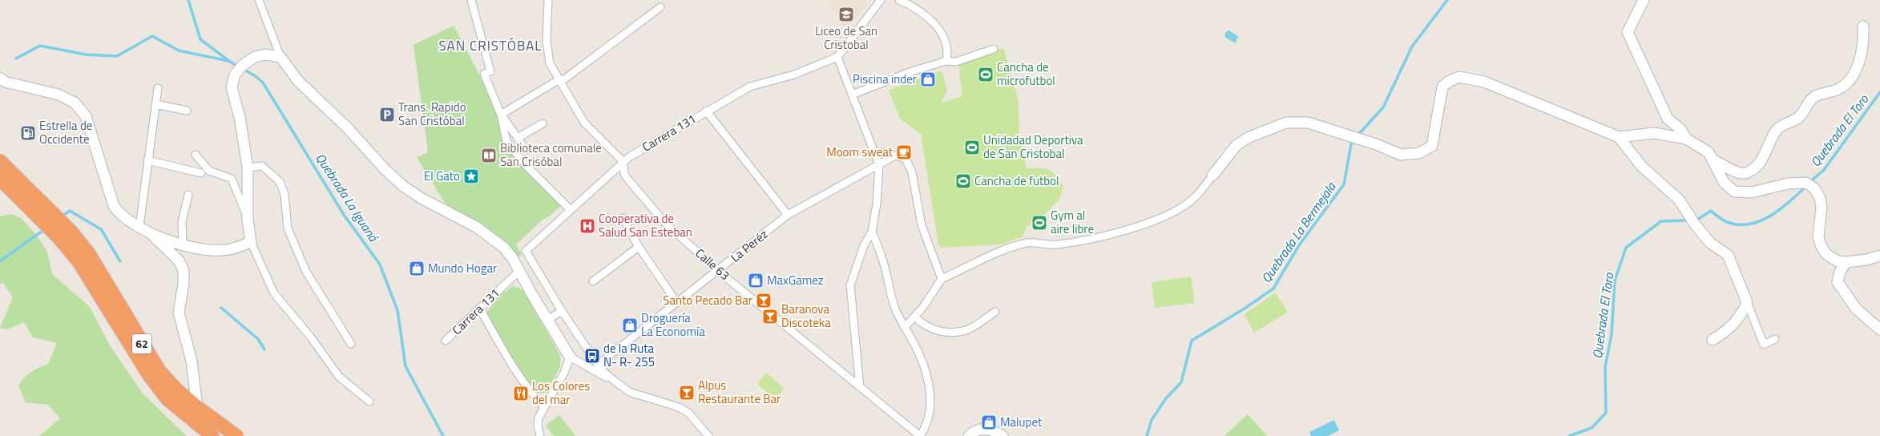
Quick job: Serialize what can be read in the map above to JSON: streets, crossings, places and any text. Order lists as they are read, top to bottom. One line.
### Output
{"streets":{"highway":["62"],"street":["Carrera 131","La Peréz","Calle 63"]},"crossings":[["Carrera 131","Calle 63"],["La Peréz","Calle 63"]],"districts":["SAN CRISTÓBAL"],"water":["Quebrada El Toro","Quebrada La Iguaná","Quebrada La Bermejala"],"places":{"school or university":["Liceo de San Cristobal"],"sports":["Cancha de microfutbol","Unidadad Deportiva de San Cristobal","Cancha de futbol","Gym al aire libre"],"shop":["Piscina inder","Mundo Hogar","MaxGamez","Droguería La Economía","Malupet"],"parking":["Trans. Rapido San Cristóbal"],"fuel station":["Estrella de Occidente"],"cafe":["Moom sweat"],"library":["Biblioteca comunale San Crisóbal"],"place":["El Gato"],"hospital":["Cooperativa de Salud San Esteban"],"bar":["Santo Pecado Bar","Baranova Discoteka","Alpus Restaurante Bar"],"bus stop":["de la Ruta N- R- 255"],"restaurant":["Los Colores del mar"]}}
